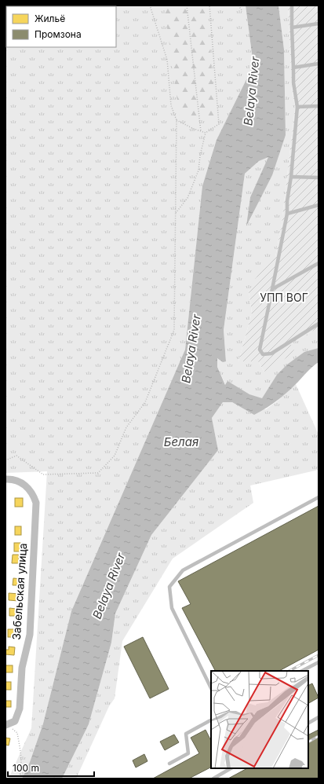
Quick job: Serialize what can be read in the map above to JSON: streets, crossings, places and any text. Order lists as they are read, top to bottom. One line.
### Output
{"streets":{"street":["Забельская улица"]},"water":["Belaya River","Белая"],"parks":["УПП ВОГ"],"legend":["Жильё","Промзона"],"scale_bar":"100 m"}
